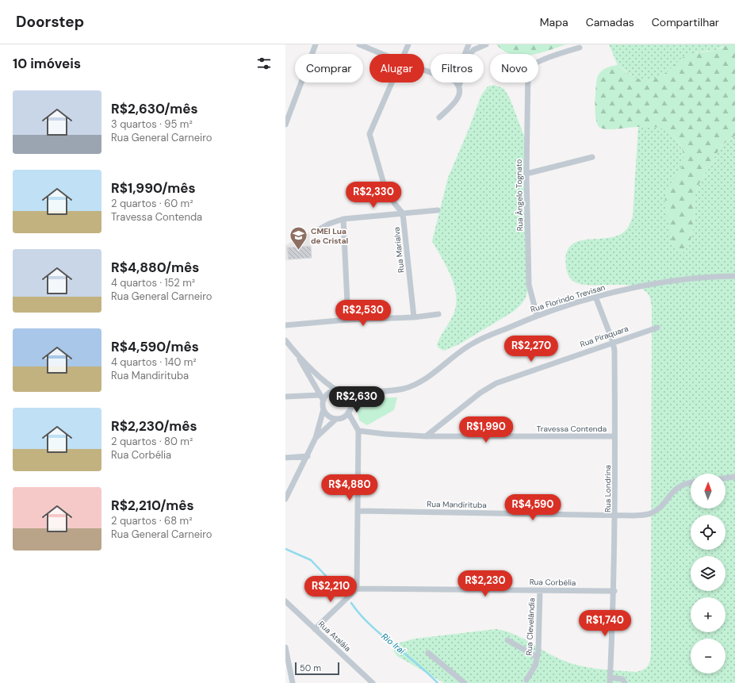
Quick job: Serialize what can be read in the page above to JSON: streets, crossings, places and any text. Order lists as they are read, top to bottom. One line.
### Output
{"streets":{"street":["Rua Ângelo Tognato","Rua Marialva","Rua Florindo Trevisan","Rua Piraquara","Travessa Contenda","Rua Londrina","Rua Mandirituba","Rua Corbélia","Rua Clevelândia","Rua Ataláia"]},"crossings":[["Rua Ângelo Tognato","Rua Florindo Trevisan"],["Rua Florindo Trevisan","Rua Londrina"],["Rua Piraquara","Travessa Contenda"],["Rua Piraquara","Rua Londrina"],["Travessa Contenda","Rua Londrina"],["Rua Londrina","Rua Mandirituba"],["Rua Londrina","Rua Corbélia"],["Rua Corbélia","Rua Clevelândia"]],"water":["Rio Iraí"],"places":{"school or university":["CMEI Lua de Cristal"]},"scale_bar":"50 m","north":"top","page":{"header":"Doorstep","nav":["Mapa","Camadas","Compartilhar"],"heading":"10 imóveis","chip":["Comprar","Alugar","Filtros","Novo"],"list":[{"name":"R$2,630/mês","note":"3 quartos · 95 m² · Rua General Carneiro"},{"name":"R$1,990/mês","note":"2 quartos · 60 m² · Travessa Contenda"},{"name":"R$4,880/mês","note":"4 quartos · 152 m² · Rua General Carneiro"},{"name":"R$4,590/mês","note":"4 quartos · 140 m² · Rua Mandirituba"},{"name":"R$2,230/mês","note":"2 quartos · 80 m² · Rua Corbélia"},{"name":"R$2,210/mês","note":"2 quartos · 68 m² · Rua General Carneiro"}],"price":["R$2,330","R$2,530","R$2,270","R$2,630","R$1,990","R$4,880","R$4,590","R$2,230","R$2,210","R$1,740"],"map_buttons":["+","−"],"scale":"50 m"}}
